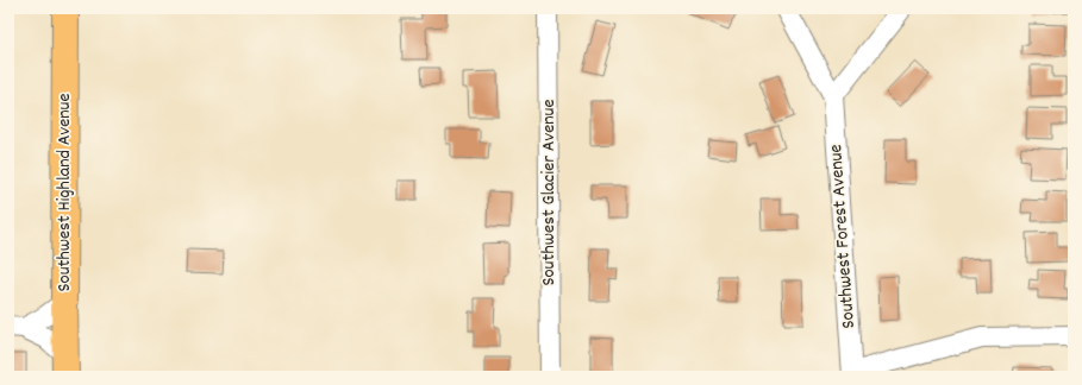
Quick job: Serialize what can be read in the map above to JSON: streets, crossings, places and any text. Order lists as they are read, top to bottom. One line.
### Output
{"streets":{"highway":["Southwest Highland Avenue"],"street":["Southwest Glacier Avenue","Southwest Forest Avenue"]}}
